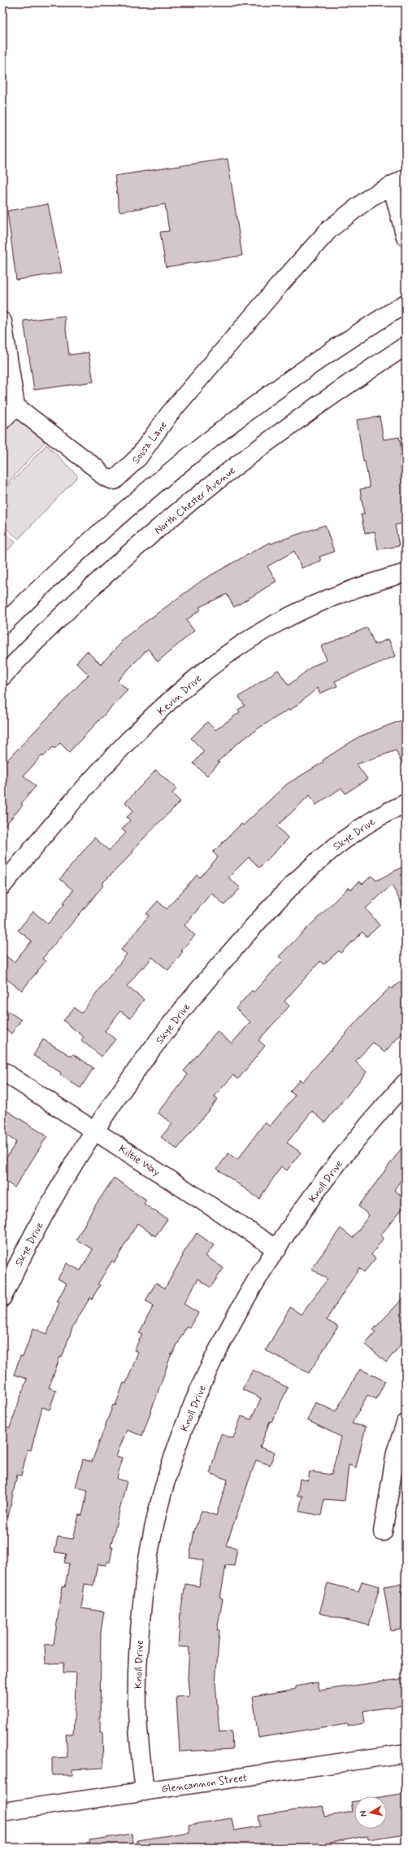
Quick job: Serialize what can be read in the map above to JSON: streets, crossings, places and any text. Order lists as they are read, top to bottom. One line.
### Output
{"streets":{"street":["Sousa Lane","North Chester Avenue","Kevin Drive","Skye Drive","Kiltie Way","Knoll Drive","Glencannon Street"]},"crossings":[["Skye Drive","Kiltie Way"],["Kiltie Way","Knoll Drive"],["Knoll Drive","Glencannon Street"]],"north":"left"}
